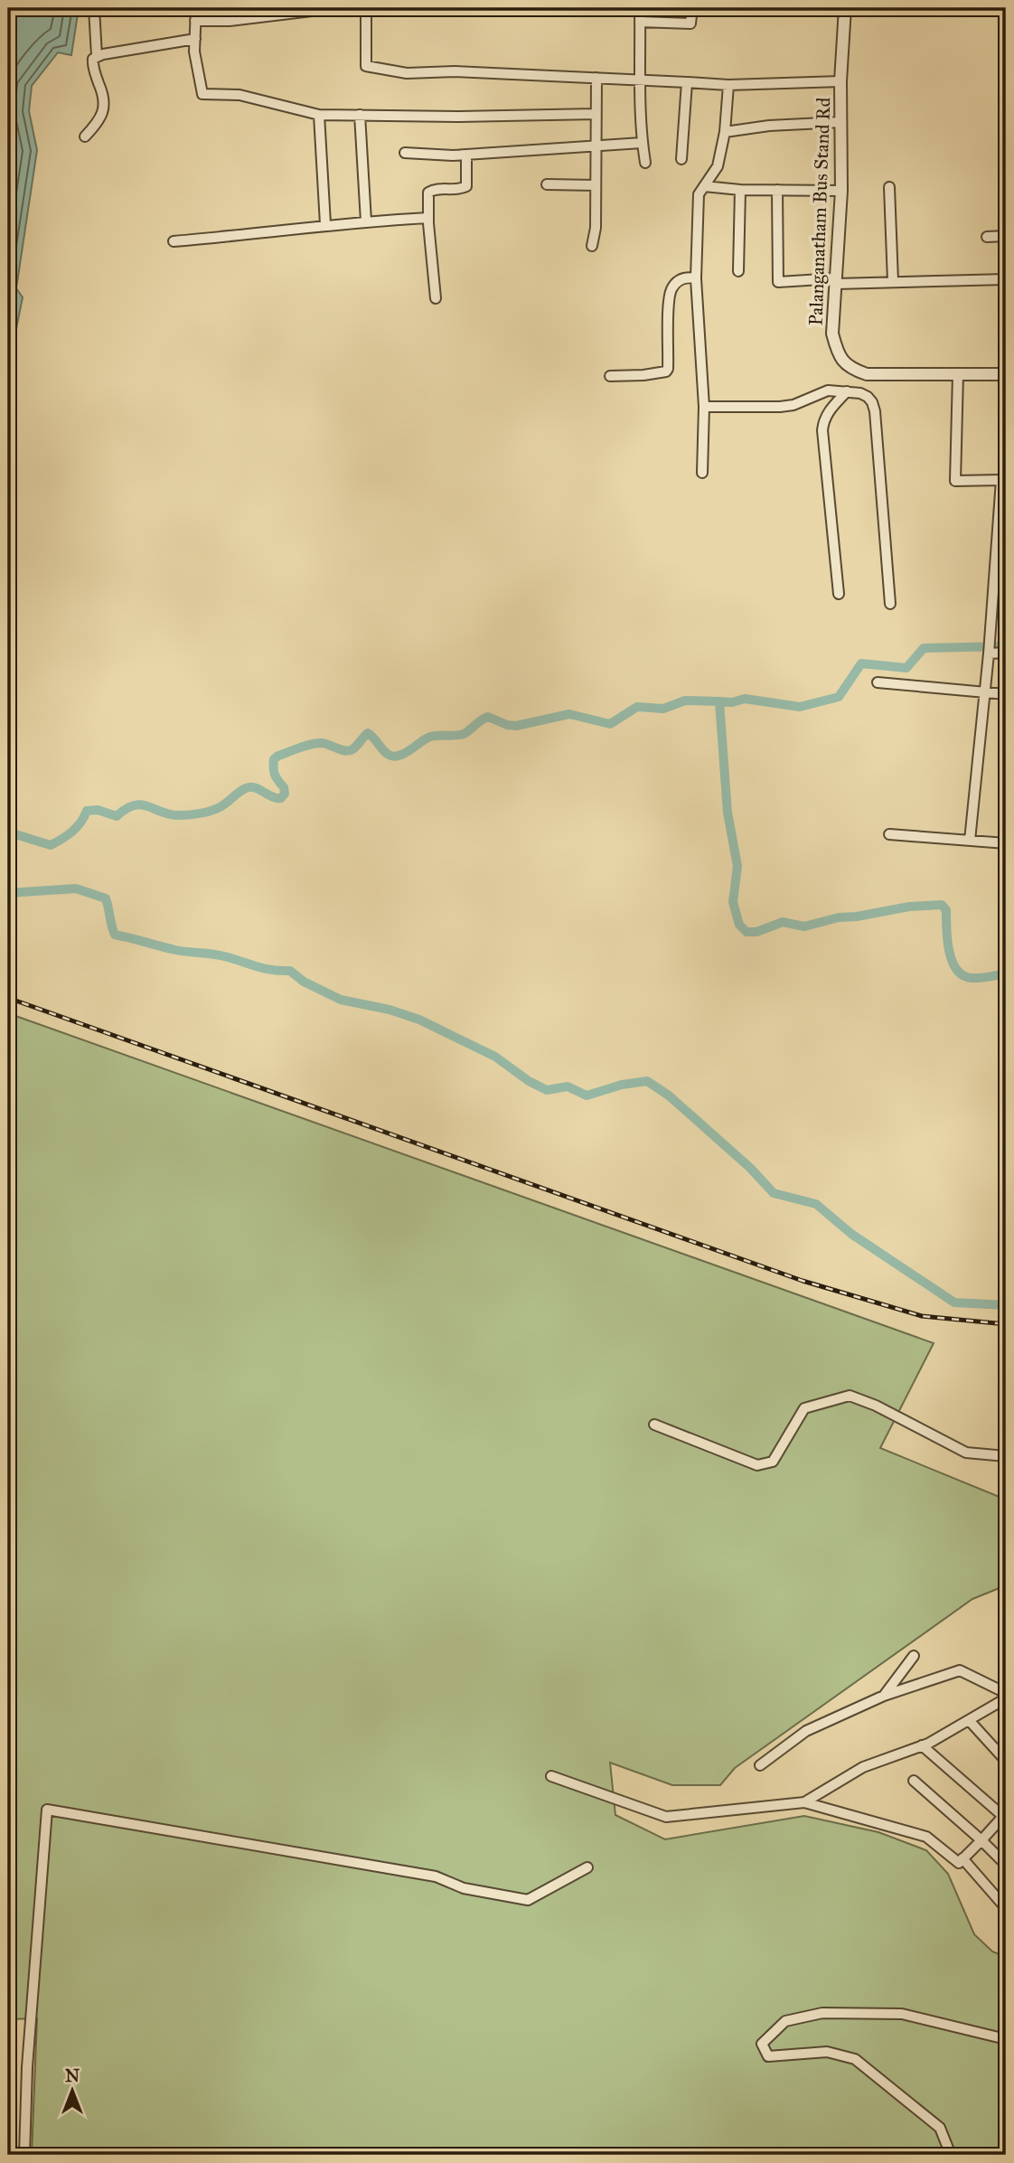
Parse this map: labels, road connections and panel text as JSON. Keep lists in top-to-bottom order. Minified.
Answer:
{"streets":{"street":["Palanganatham Bus Stand Rd"]},"north":"top"}
